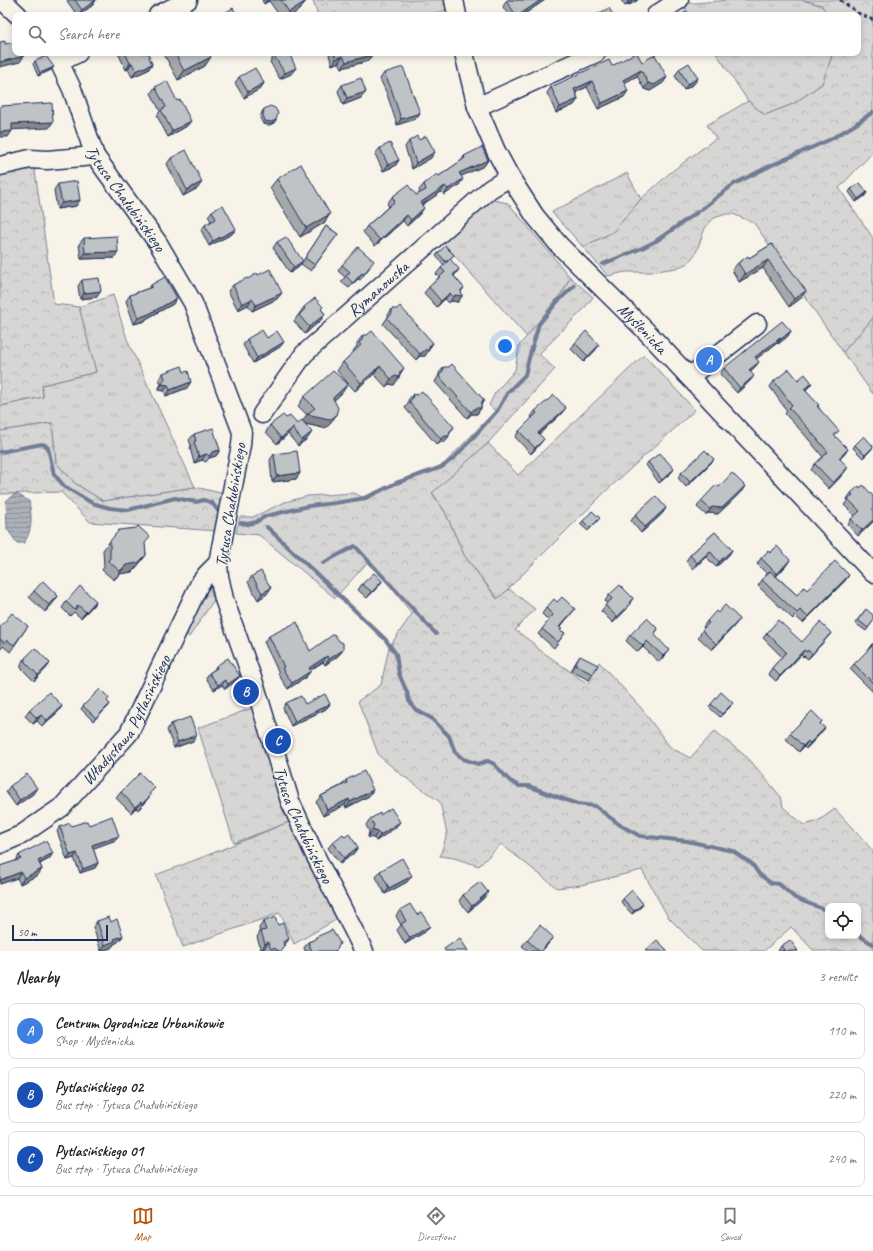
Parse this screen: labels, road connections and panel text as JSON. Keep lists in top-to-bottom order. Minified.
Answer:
{"streets":{"street":["Tytusa Chałubińskiego","Rymanowska","Myślenicka","Władysława Pytlasińskiego"]},"crossings":[["Tytusa Chałubińskiego","Władysława Pytlasińskiego"],["Rymanowska","Myślenicka"]],"scale_bar":"50 m","page":{"search":"Search here","pins":["A","B","C"],"scale":"50 m","heading":["Nearby","3 results"],"list":[{"mark":"A","name":"Centrum Ogrodnicze Urbanikowie","note":"Shop · Myślenicka","value":"110 m"},{"mark":"B","name":"Pytlasińskiego 02","note":"Bus stop · Tytusa Chałubińskiego","value":"220 m"},{"mark":"C","name":"Pytlasińskiego 01","note":"Bus stop · Tytusa Chałubińskiego","value":"240 m"}],"nav":["Map","Directions","Saved"]}}
